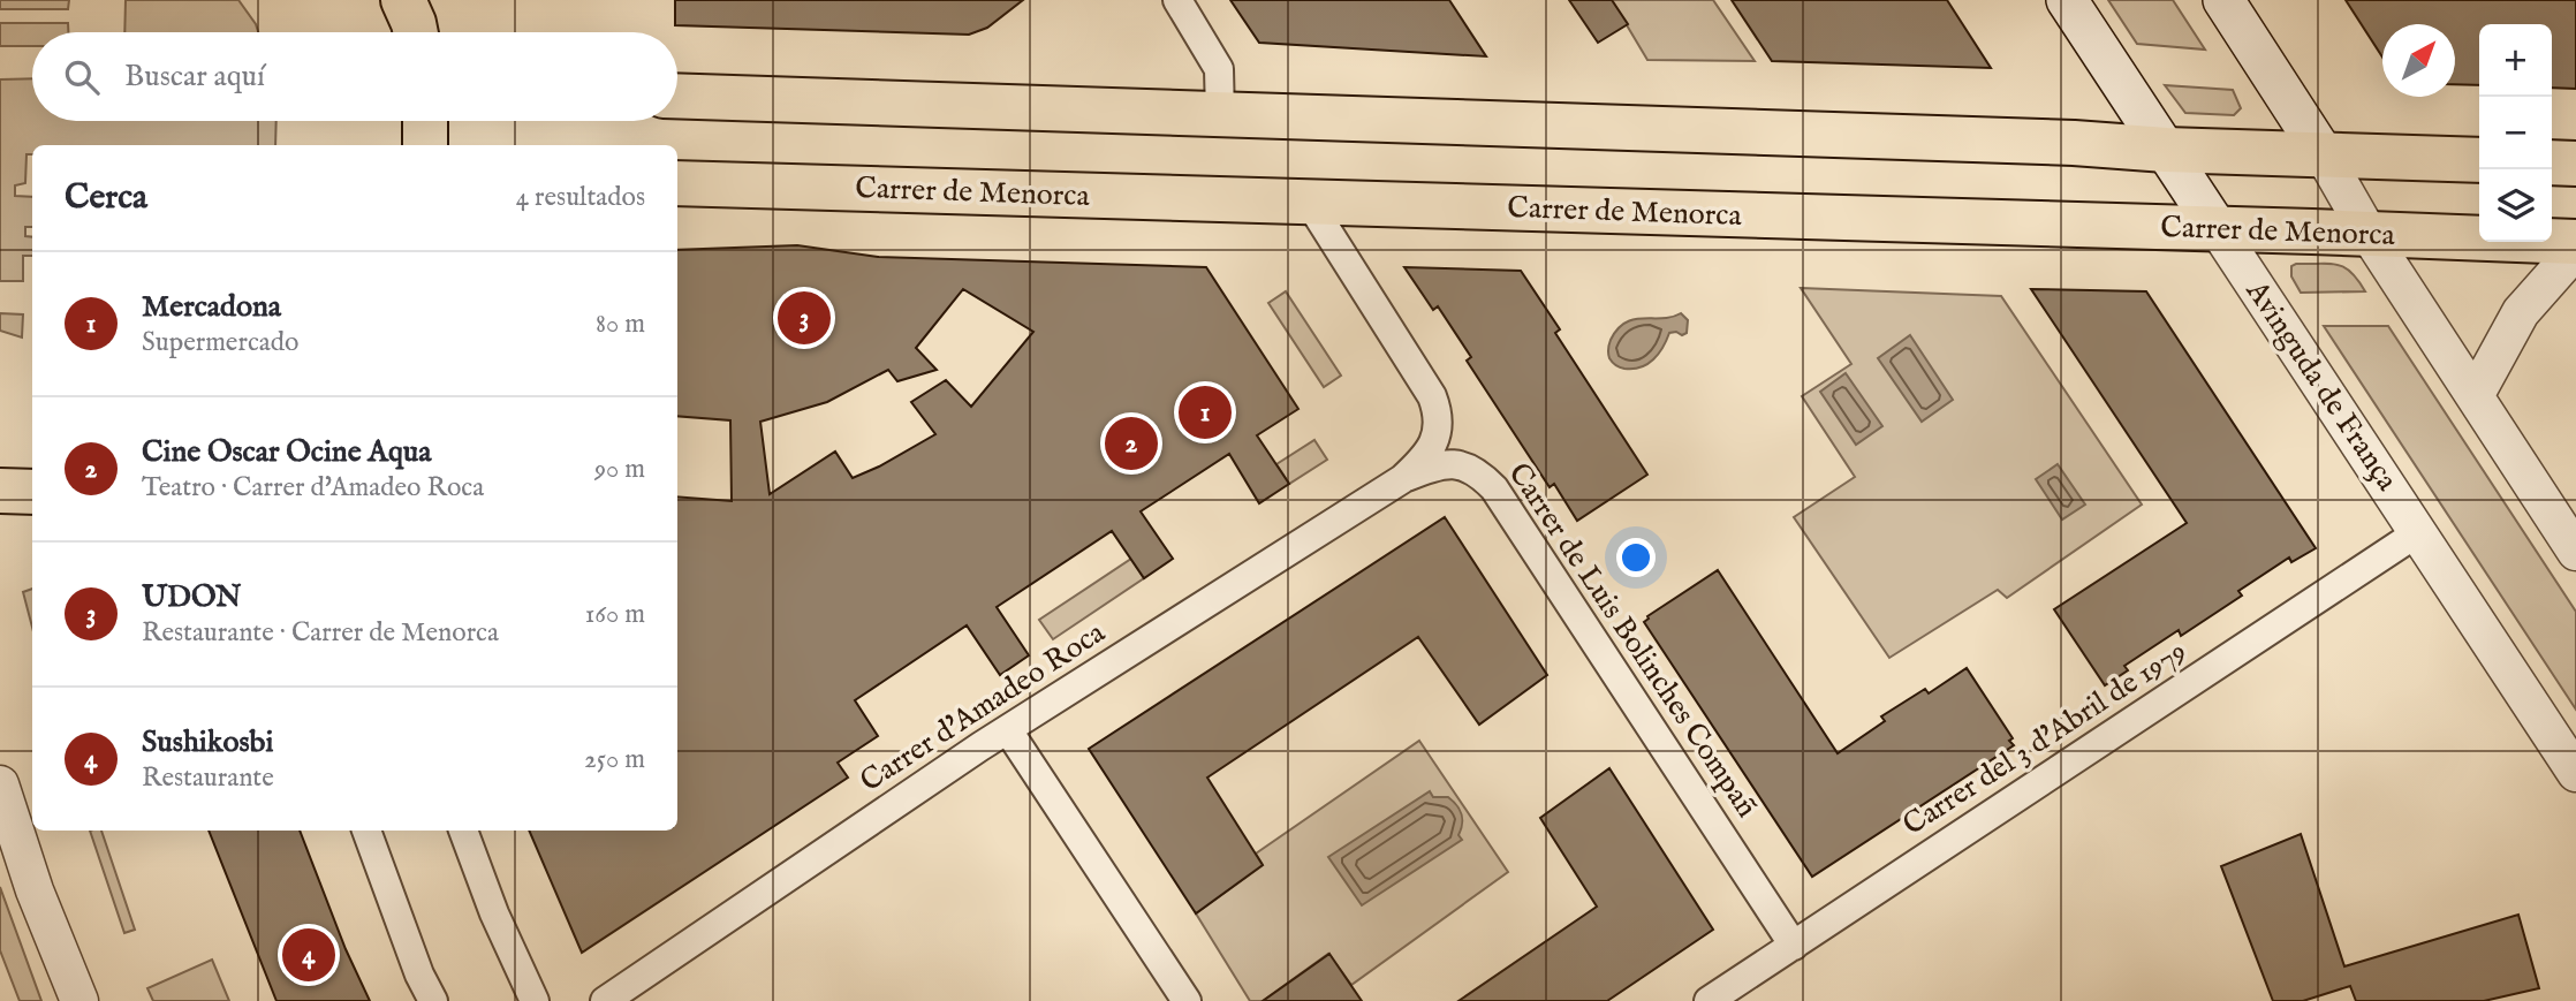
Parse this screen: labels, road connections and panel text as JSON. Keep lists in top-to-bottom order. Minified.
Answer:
{"streets":{"main road":["Carrer de Menorca","Avinguda de França"],"street":["Carrer de Luis Bolinches Compañ","Carrer d'Amadeo Roca","Carrer del 3 d'Abril de 1979"]},"crossings":[["Carrer de Menorca","Avinguda de França"],["Avinguda de França","Carrer del 3 d'Abril de 1979"],["Carrer de Luis Bolinches Compañ","Carrer d'Amadeo Roca"],["Carrer de Luis Bolinches Compañ","Carrer del 3 d'Abril de 1979"]],"north":"top right","page":{"map_buttons":["+","−"],"search":"Buscar aquí","heading":["Cerca","4 resultados"],"list":[{"mark":"1","name":"Mercadona","note":"Supermercado","value":"80 m"},{"mark":"2","name":"Cine Oscar Ocine Aqua","note":"Teatro · Carrer d'Amadeo Roca","value":"90 m"},{"mark":"3","name":"UDON","note":"Restaurante · Carrer de Menorca","value":"160 m"},{"mark":"4","name":"Sushikosbi","note":"Restaurante","value":"250 m"}],"pins":["3","1","2","4"]}}
